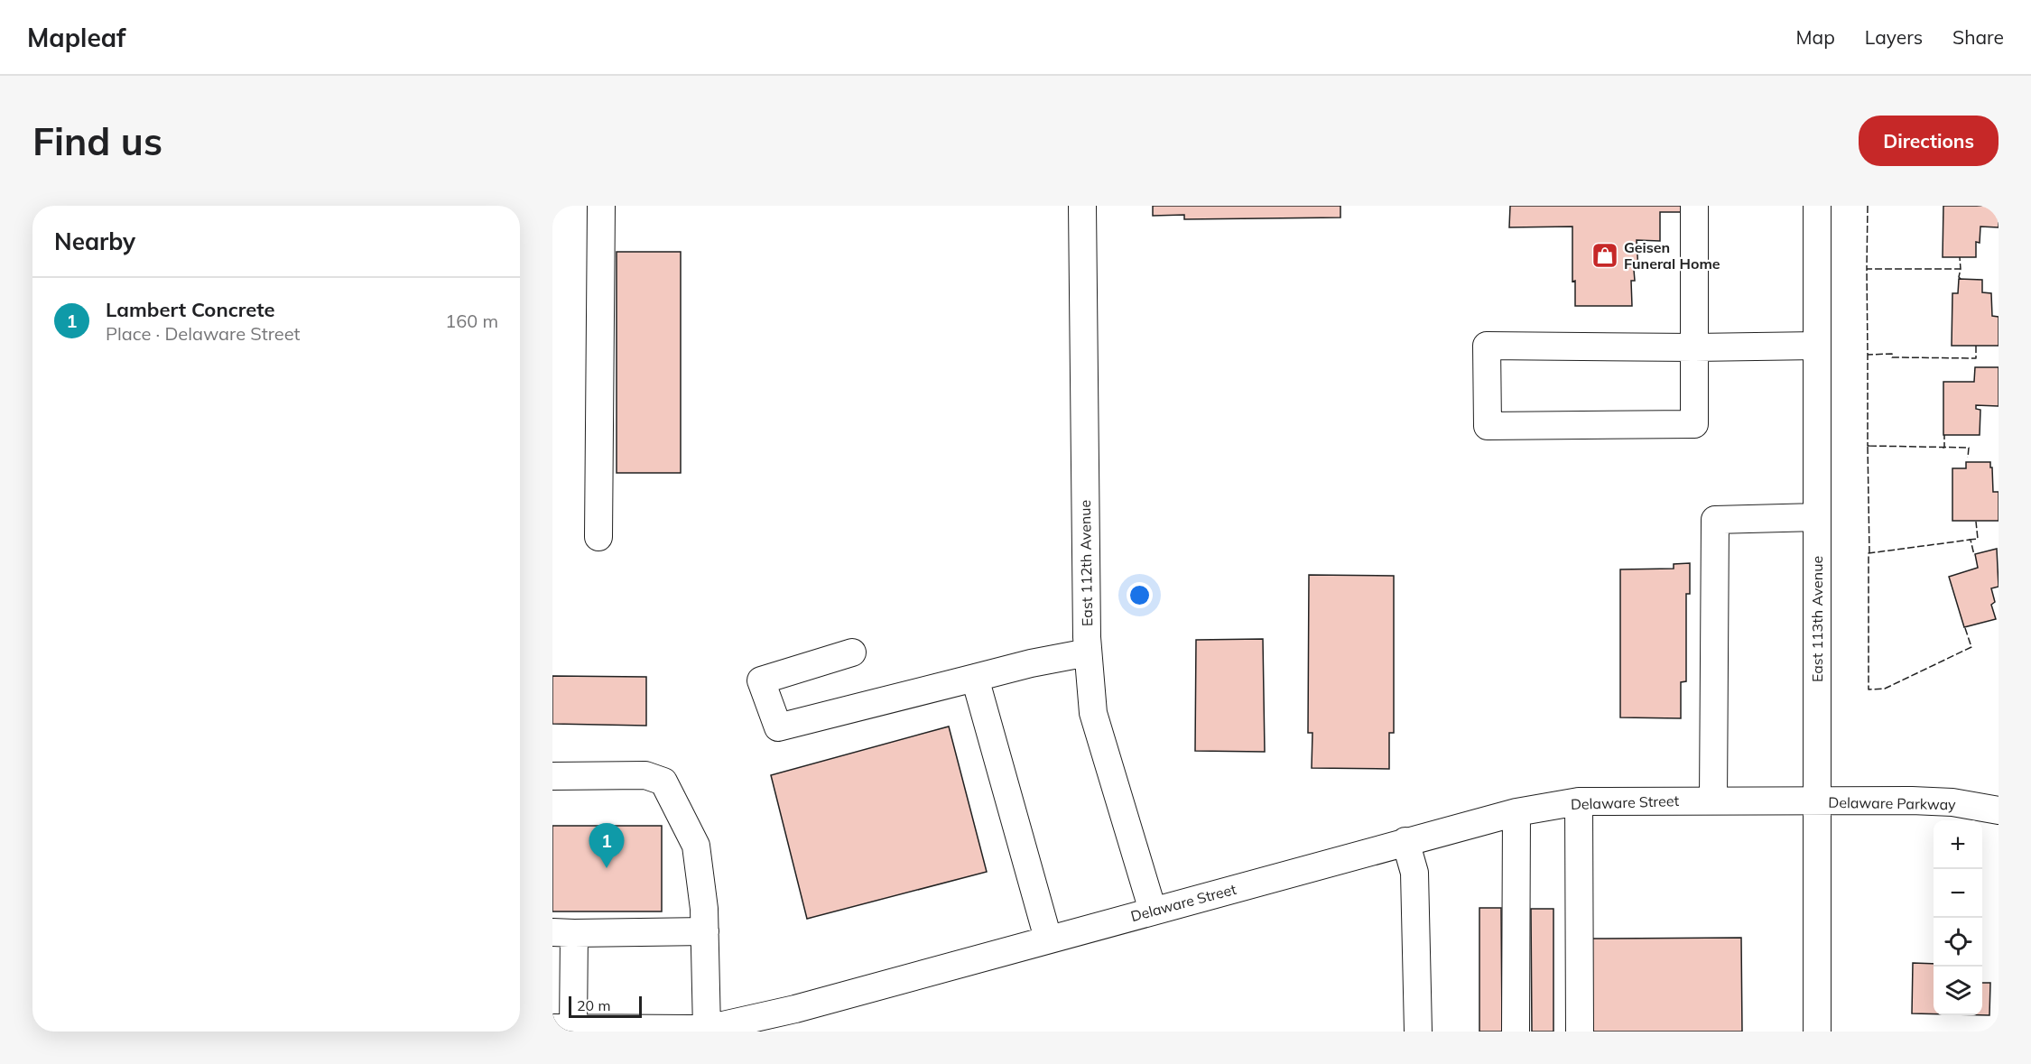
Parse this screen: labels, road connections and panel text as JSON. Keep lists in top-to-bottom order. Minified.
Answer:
{"streets":{"street":["East 112th Avenue","East 113th Avenue","Delaware Street","Delaware Parkway"]},"crossings":[["East 112th Avenue","Delaware Street"],["East 113th Avenue","Delaware Street"],["East 113th Avenue","Delaware Parkway"],["Delaware Street","Delaware Parkway"]],"places":{"shop":["Geisen Funeral Home"]},"scale_bar":"20 m","page":{"header":"Mapleaf","nav":["Map","Layers","Share"],"buttons":"Directions","title":"Find us","heading":"Nearby","list":[{"mark":"1","name":"Lambert Concrete","note":"Place · Delaware Street","value":"160 m"}],"map_buttons":["+","−"],"pins":"1","scale":"20 m"}}
